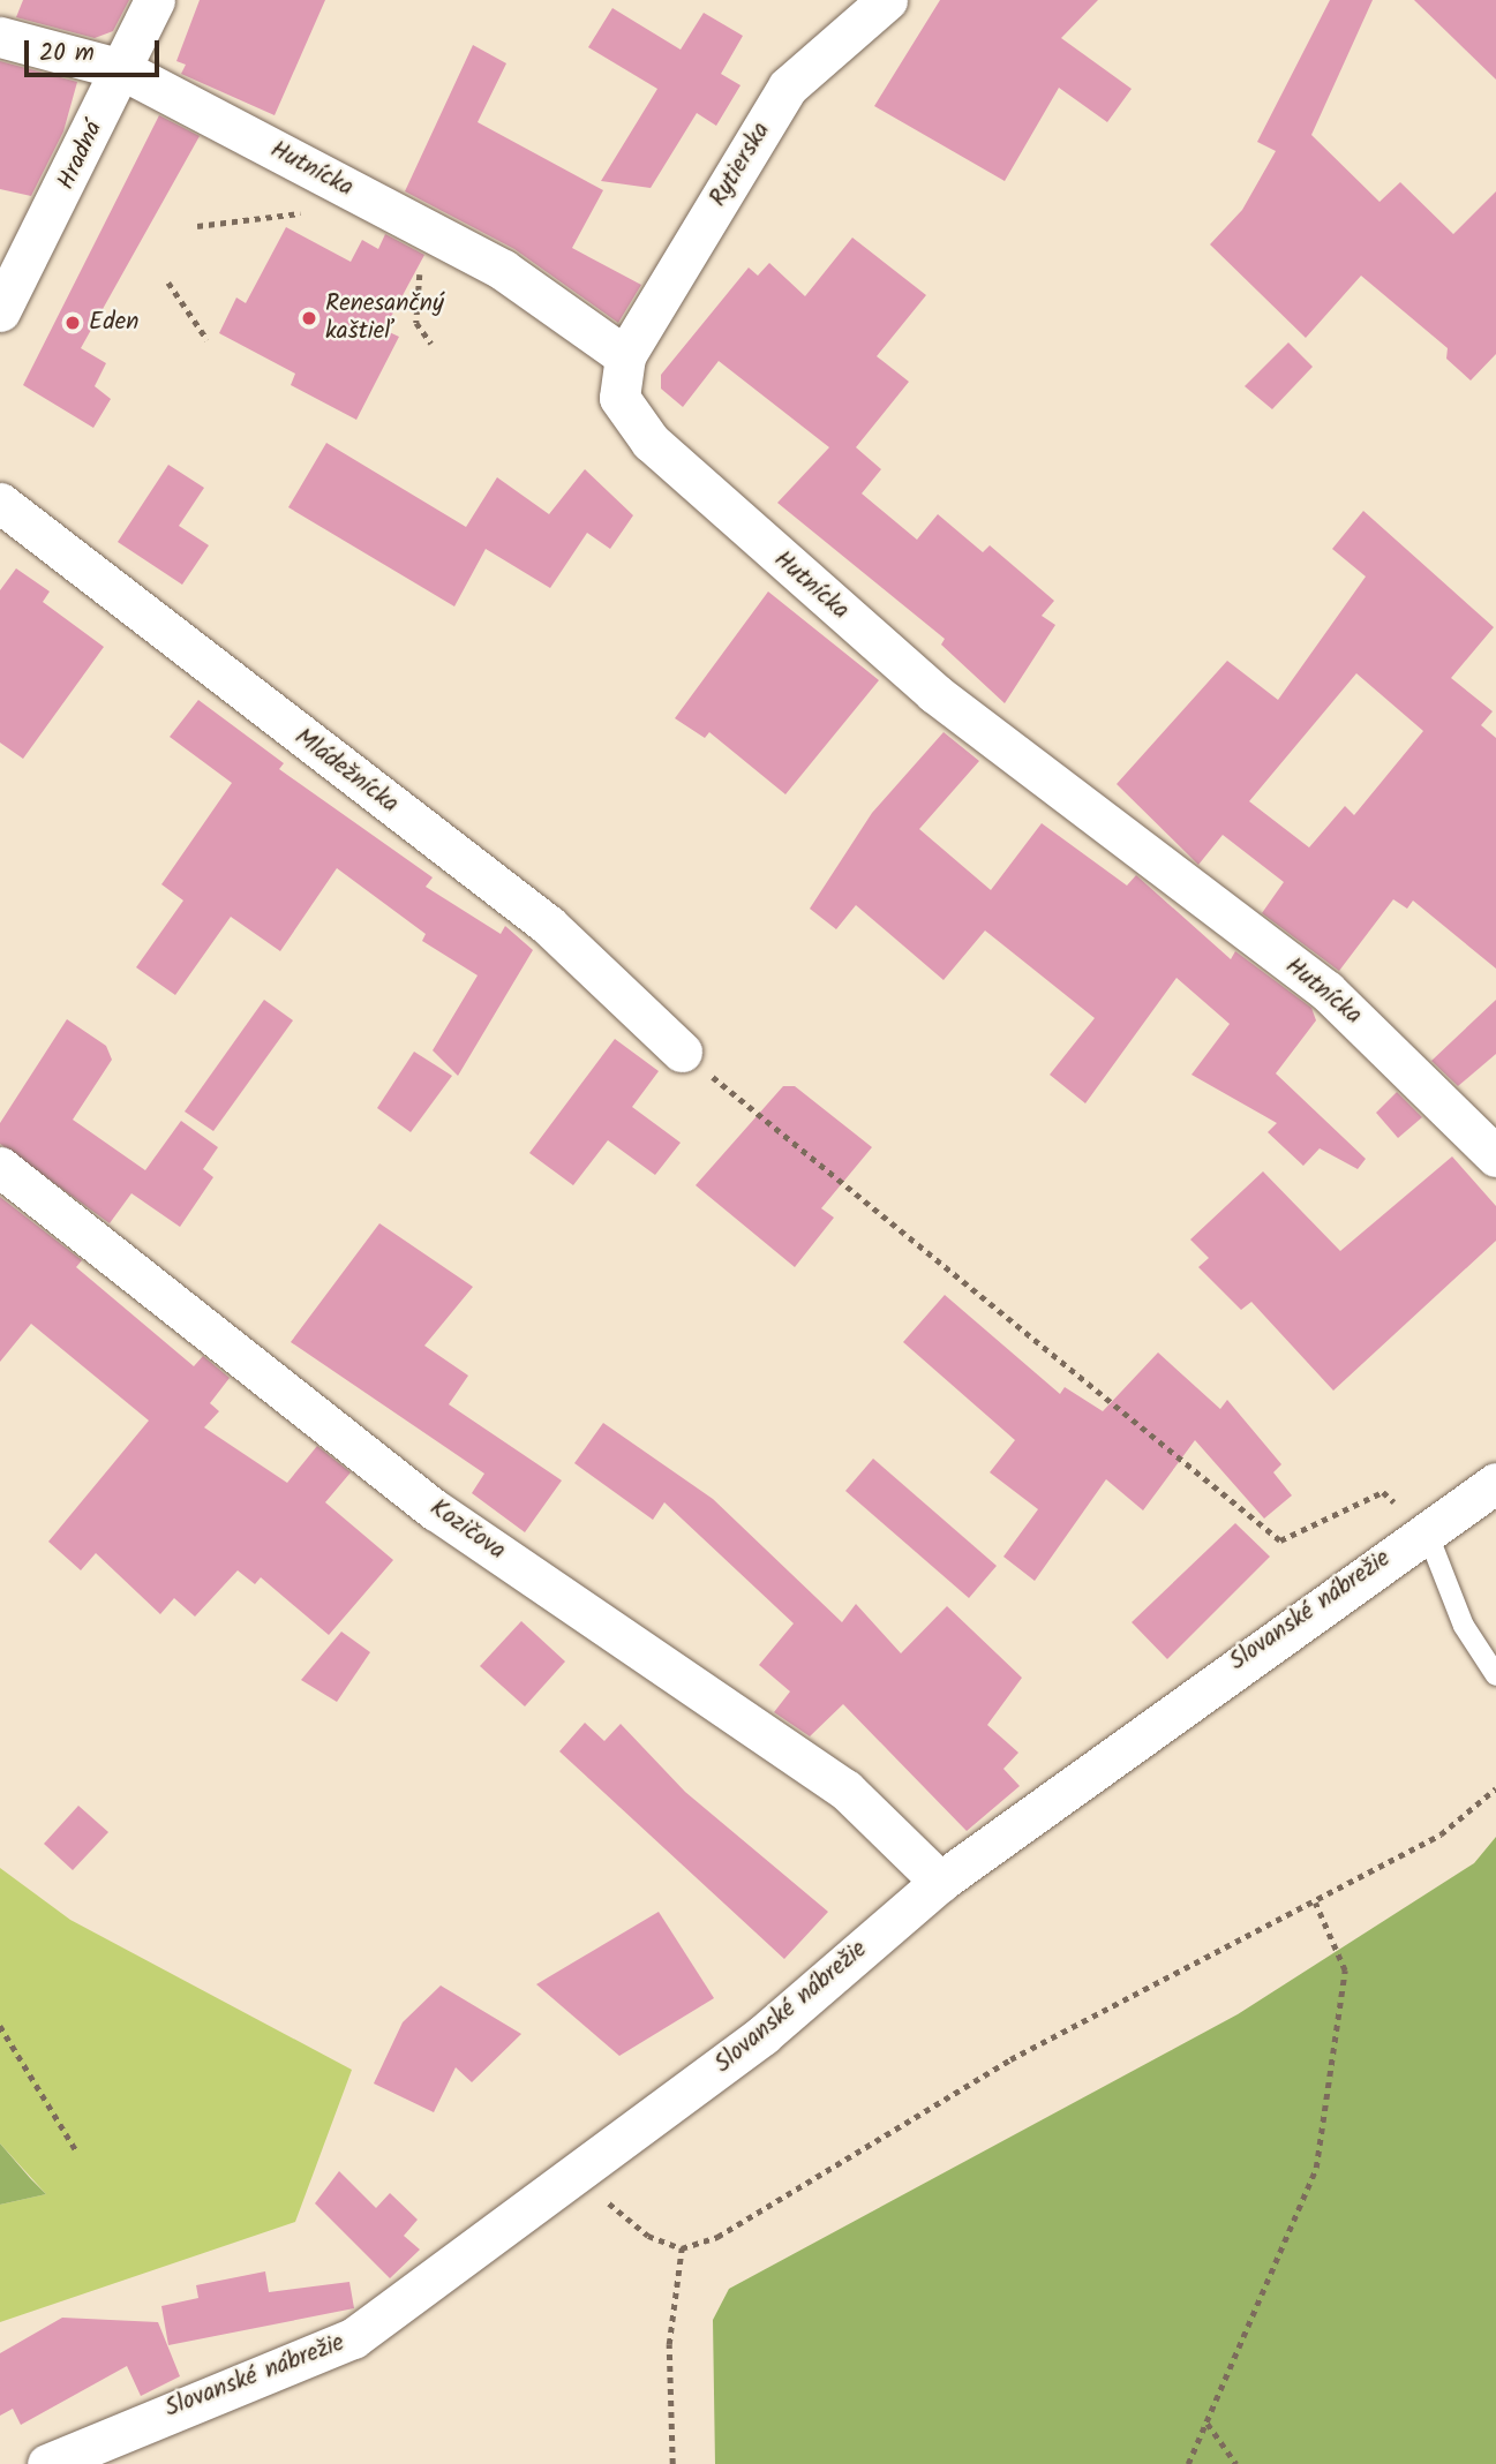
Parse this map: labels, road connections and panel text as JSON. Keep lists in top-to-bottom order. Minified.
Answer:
{"streets":{"street":["Hradná","Rytierska","Hutnícka","Mládežnícka","Kozičova","Slovanské nábrežie"]},"crossings":[["Hradná","Hutnícka"],["Rytierska","Hutnícka"],["Kozičova","Slovanské nábrežie"]],"places":["Renesančný kaštieľ","Eden"],"scale_bar":"20 m"}
